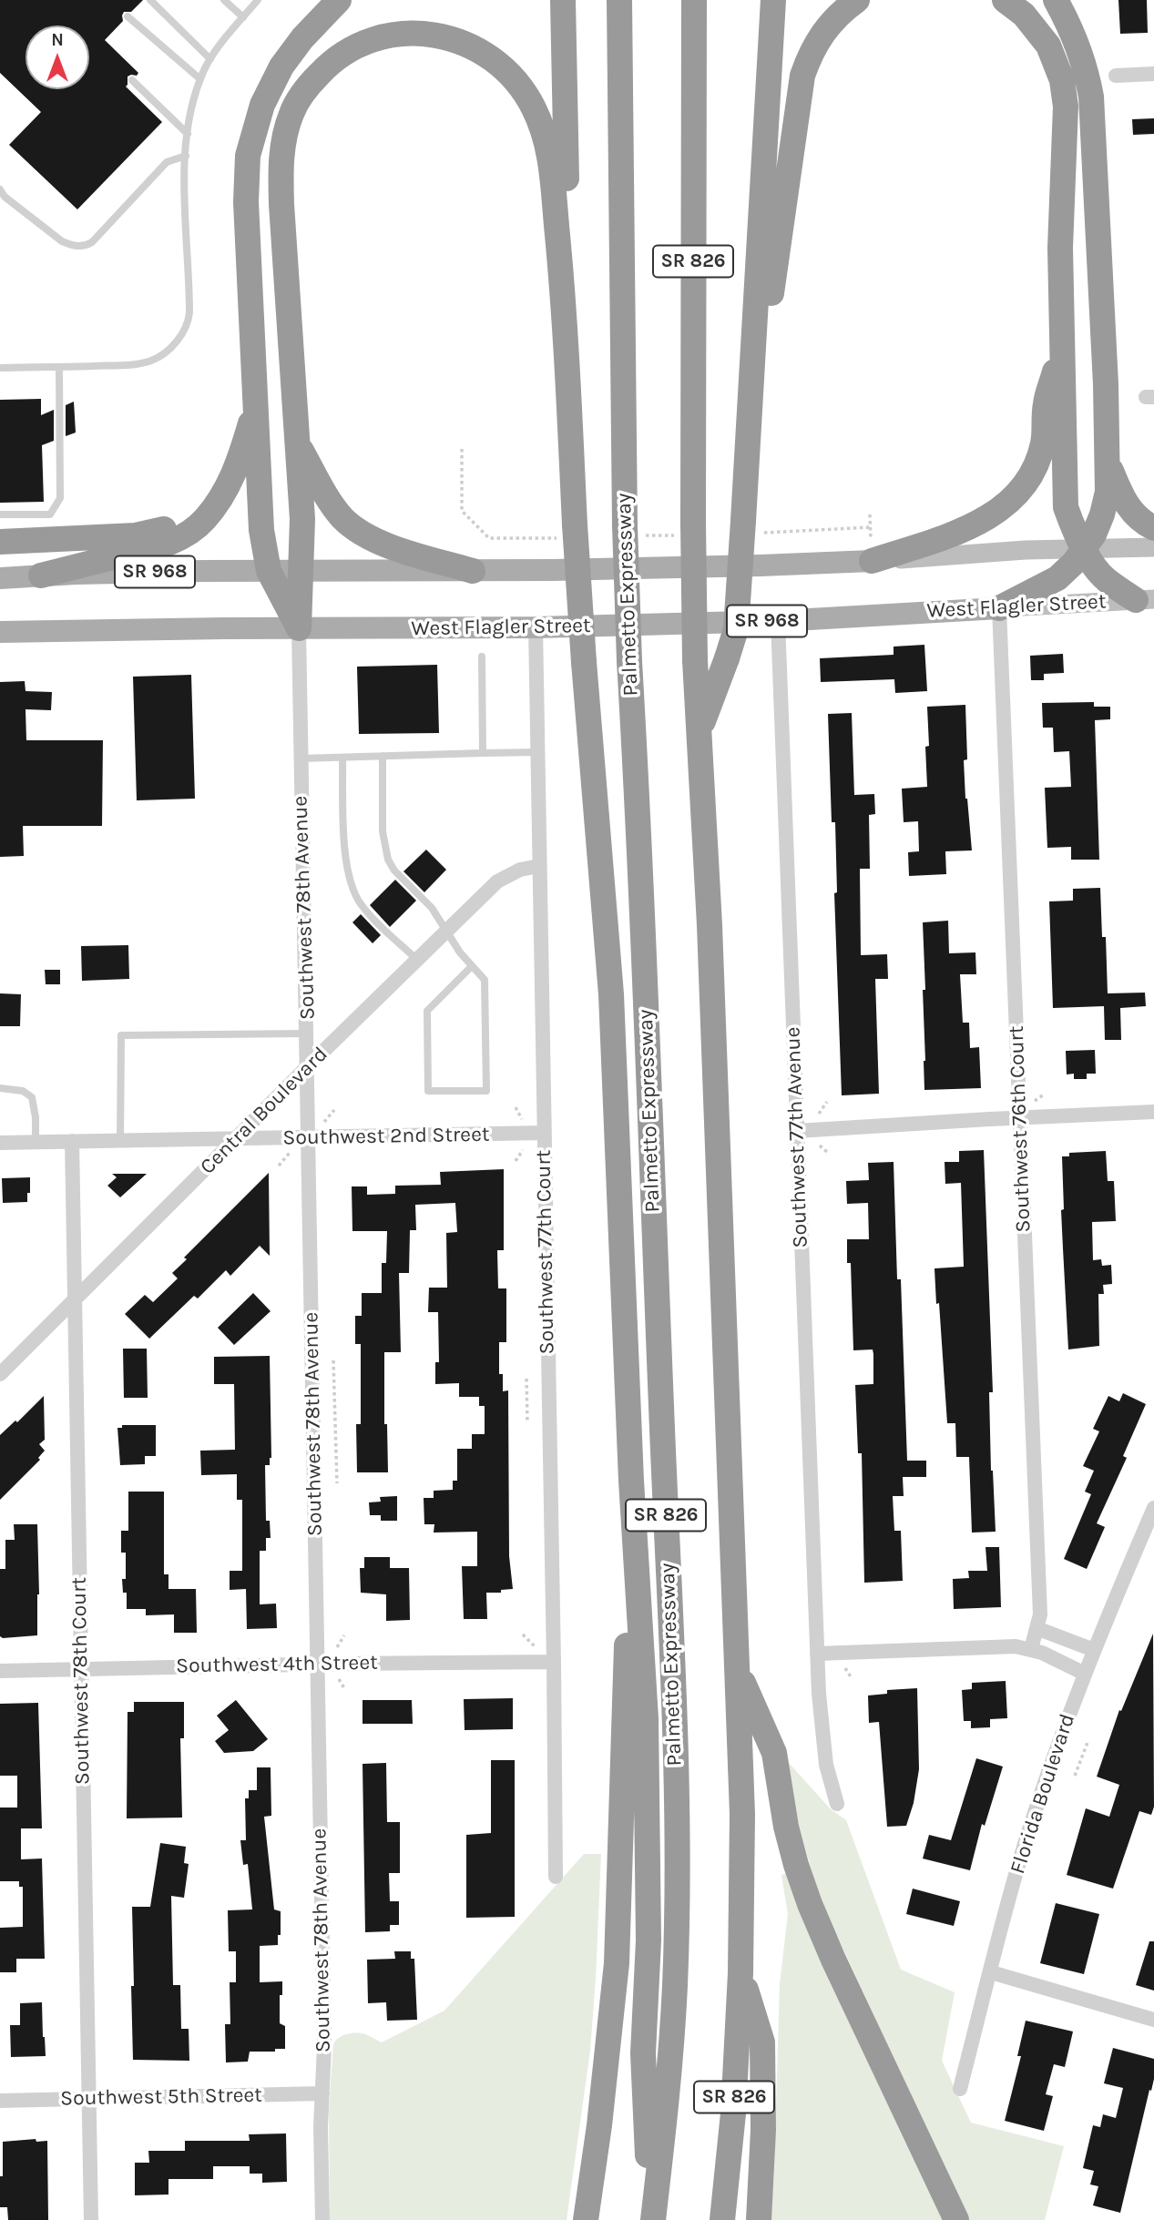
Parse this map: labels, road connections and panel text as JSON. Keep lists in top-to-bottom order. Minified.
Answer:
{"streets":{"highway":["SR 826","Palmetto Expressway"],"main road":["SR 968","West Flagler Street"],"street":["Southwest 78th Avenue","Central Boulevard","Southwest 76th Court","Southwest 2nd Street","Southwest 77th Avenue","Southwest 77th Court","Southwest 4th Street","Southwest 78th Court","Florida Boulevard","Southwest 5th Street"]},"crossings":[["West Flagler Street","Southwest 78th Avenue"],["West Flagler Street","Southwest 76th Court"],["West Flagler Street","Southwest 77th Avenue"],["West Flagler Street","Southwest 77th Court"],["Southwest 78th Avenue","Central Boulevard"],["Southwest 78th Avenue","Southwest 2nd Street"],["Southwest 78th Avenue","Southwest 4th Street"],["Southwest 78th Avenue","Southwest 5th Street"],["Central Boulevard","Southwest 2nd Street"],["Central Boulevard","Southwest 77th Court"],["Central Boulevard","Southwest 78th Court"],["Southwest 2nd Street","Southwest 77th Court"],["Southwest 2nd Street","Southwest 78th Court"],["Southwest 77th Court","Southwest 4th Street"],["Southwest 4th Street","Southwest 78th Court"],["Southwest 78th Court","Southwest 5th Street"]],"north":"top"}
